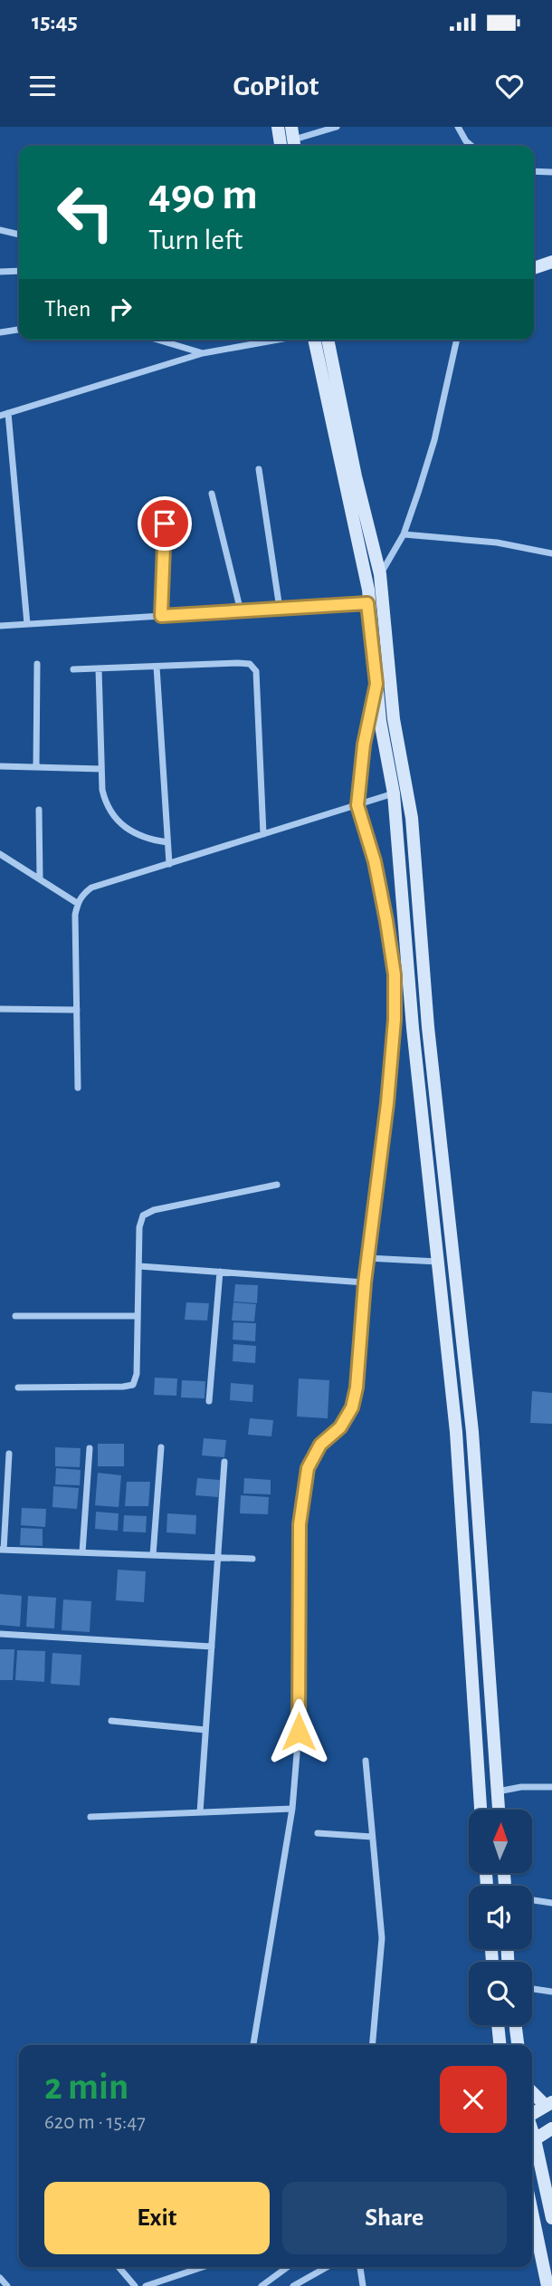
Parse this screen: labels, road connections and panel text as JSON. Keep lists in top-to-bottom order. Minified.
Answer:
{"north":"top","page":{"status":"15:45","header":"GoPilot","turn":["490 m","Turn left"],"then":"Then","heading":["2 min","620 m · 15:47"],"buttons":["Exit","Share"]}}
